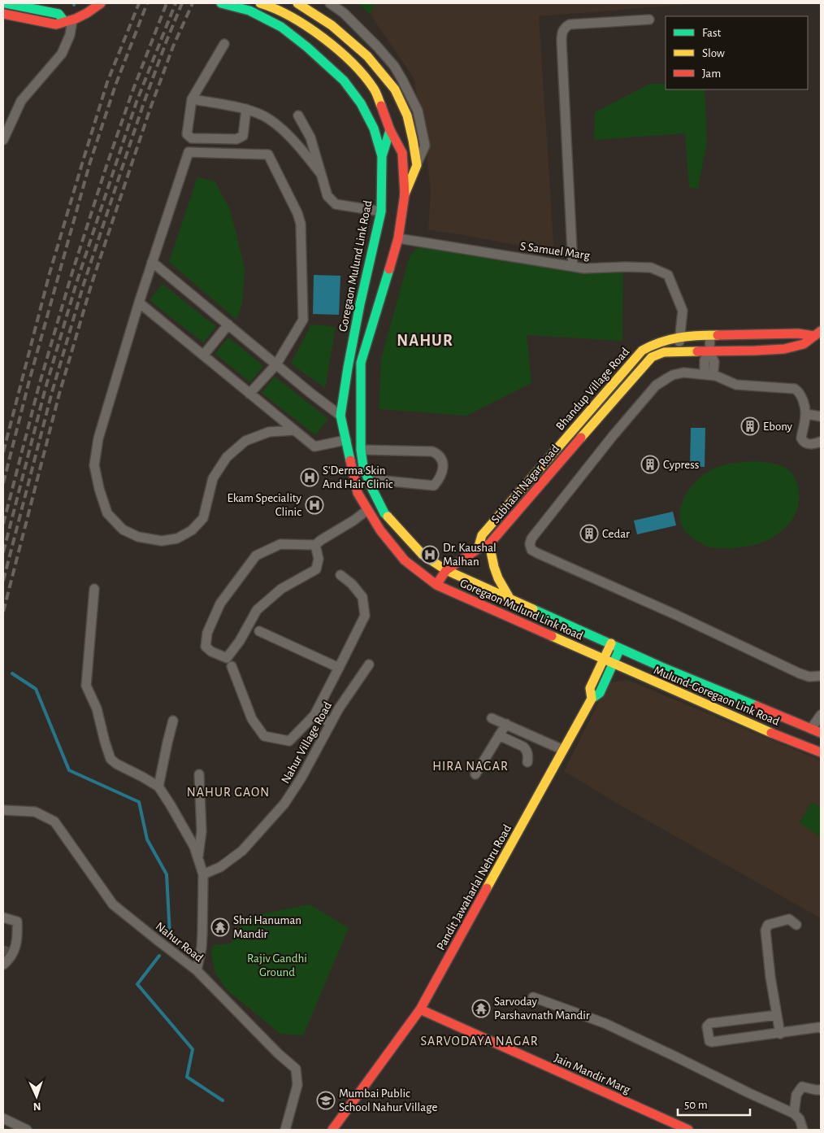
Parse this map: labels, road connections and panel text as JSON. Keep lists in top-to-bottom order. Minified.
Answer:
{"streets":{"street":["S Samuel Marg","Goregaon Mulund Link Road","Bhandup Village Road","Subhash Nagar Road","Mulund-Goregaon Link Road","Nahur Village Road","Pandit Jawaharlal Nehru Road","Nahur Road","Jain Mandir Marg"]},"crossings":[["S Samuel Marg","Goregaon Mulund Link Road"],["S Samuel Marg","Bhandup Village Road"],["Goregaon Mulund Link Road","Mulund-Goregaon Link Road"],["Goregaon Mulund Link Road","Pandit Jawaharlal Nehru Road"],["Bhandup Village Road","Subhash Nagar Road"],["Mulund-Goregaon Link Road","Pandit Jawaharlal Nehru Road"],["Pandit Jawaharlal Nehru Road","Jain Mandir Marg"]],"districts":["NAHUR","HIRA NAGAR","NAHUR GAON","SARVODAYA NAGAR"],"parks":["Rajiv Gandhi Ground"],"places":{"building":["Ebony","Cypress","Cedar"],"hospital":["S'Derma Skin And Hair Clinic","Ekam Speciality Clinic","Dr. Kaushal Malhan"],"temple":["Shri Hanuman Mandir","Sarvoday Parshavnath Mandir"],"school or university":["Mumbai Public School Nahur Village"]},"legend":["Fast","Slow","Jam"],"scale_bar":"50 m","north":"bottom"}
